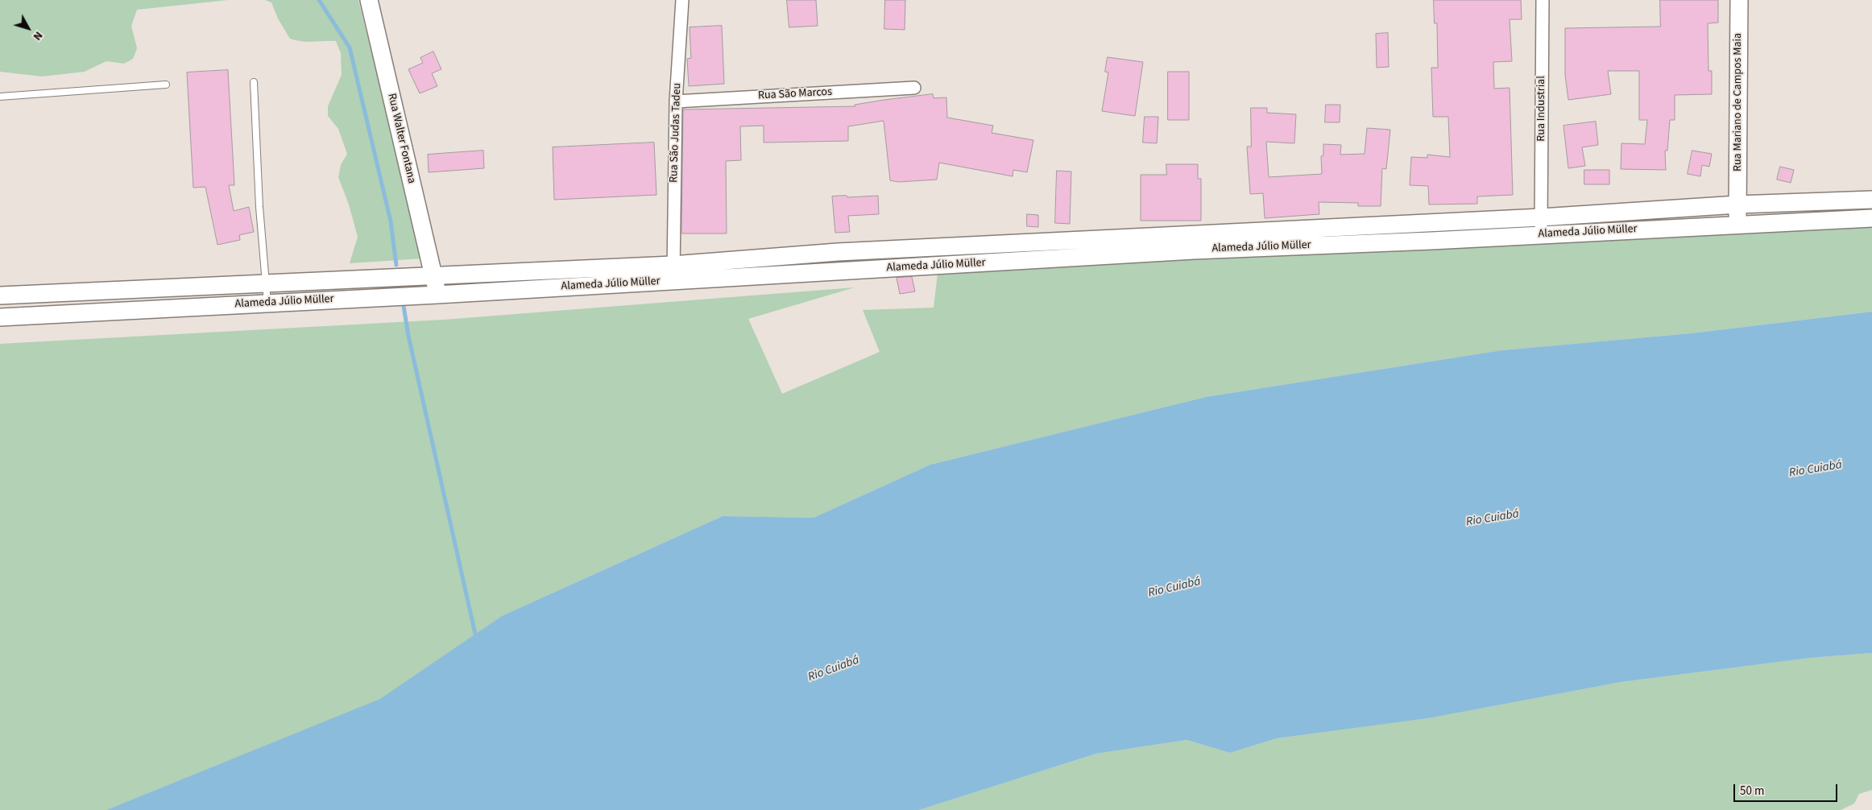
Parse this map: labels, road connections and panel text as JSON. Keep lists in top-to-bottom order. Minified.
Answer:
{"streets":{"main road":["Rua Mariano de Campos Maia","Rua Walter Fontana","Alameda Júlio Müller"],"street":["Rua São Marcos","Rua Industrial","Rua São Judas Tadeu"]},"crossings":[["Rua São Marcos","Rua São Judas Tadeu"],["Rua Mariano de Campos Maia","Alameda Júlio Müller"],["Rua Industrial","Alameda Júlio Müller"],["Rua São Judas Tadeu","Alameda Júlio Müller"],["Rua Walter Fontana","Alameda Júlio Müller"]],"water":["Rio Cuiabá"],"scale_bar":"50 m","north":"bottom right"}
